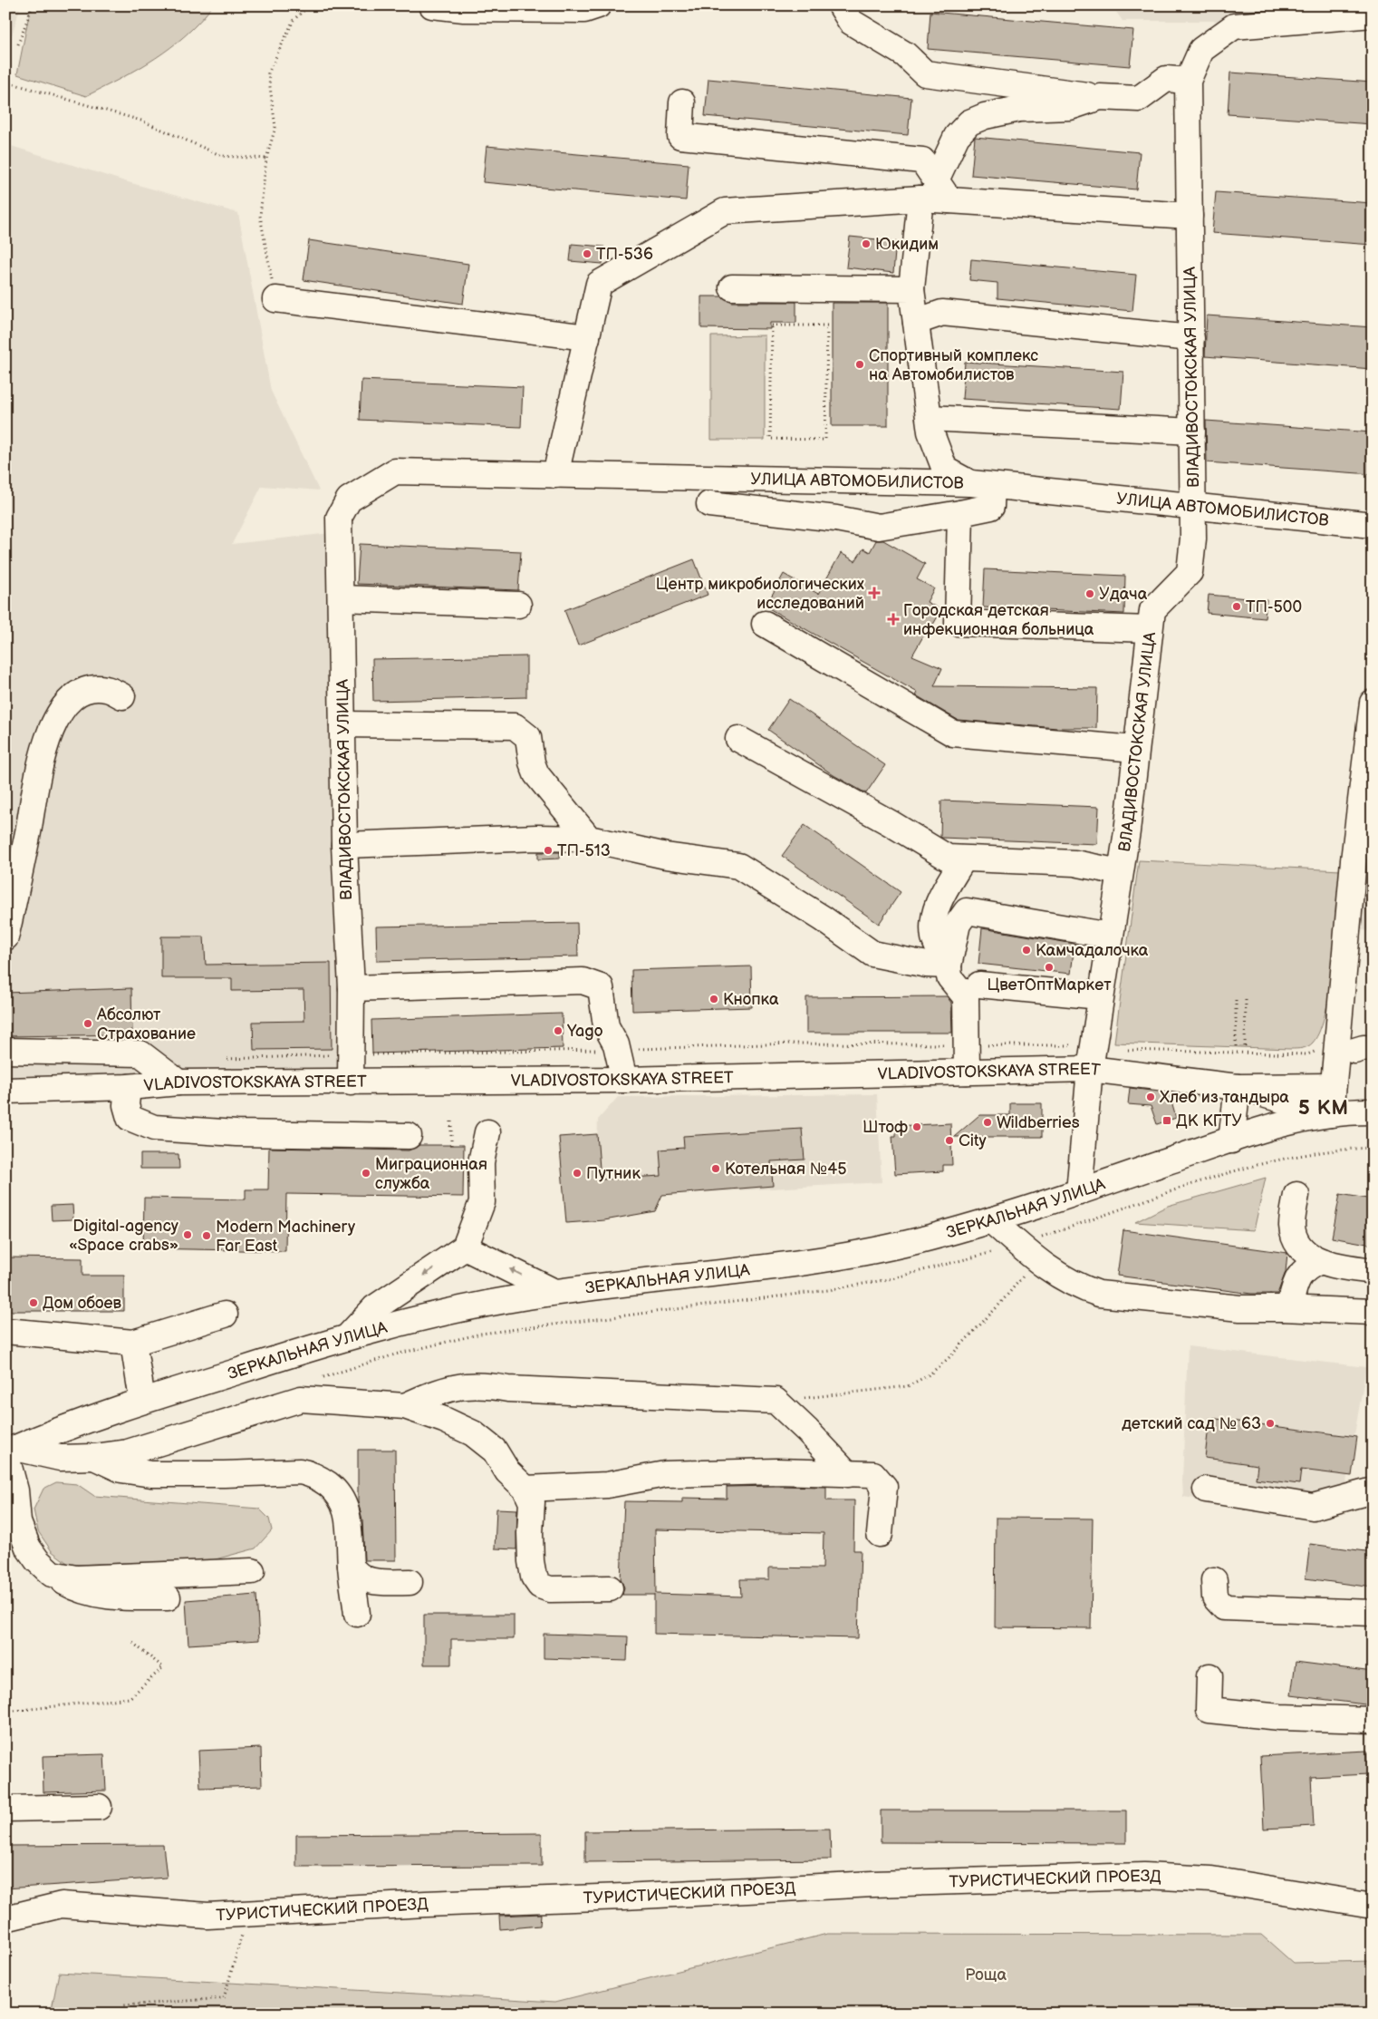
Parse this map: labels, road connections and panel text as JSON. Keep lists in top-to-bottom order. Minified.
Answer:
{"streets":{"street":["ВЛАДИВОСТОКСКАЯ УЛИЦА","УЛИЦА АВТОМОБИЛИСТОВ","VLADIVOSTOKSKAYA STREET","ЗЕРКАЛЬНАЯ УЛИЦА","ТУРИСТИЧЕСКИЙ ПРОЕЗД"]},"crossings":[["ВЛАДИВОСТОКСКАЯ УЛИЦА","УЛИЦА АВТОМОБИЛИСТОВ"],["ВЛАДИВОСТОКСКАЯ УЛИЦА","VLADIVOSTOKSKAYA STREET"],["ВЛАДИВОСТОКСКАЯ УЛИЦА","ЗЕРКАЛЬНАЯ УЛИЦА"],["VLADIVOSTOKSKAYA STREET","ЗЕРКАЛЬНАЯ УЛИЦА"]],"districts":["5 КМ"],"parks":["Роща"],"places":{"other":["Юкидим","ТП-536","Спортивный комплекс на Автомобилистов","Удача","ТП-500","ТП-513","Камчадалочка","ЦветОптМаркет","Кнопка","Абсолют Страхование","Yago","Хлеб из тандыра","Wildberries","Штоф","City","Котельная №45","Миграционная служба","Путник","Digital-agency «Space crabs»","Modern Machinery Far East","Дом обоев","детский сад № 63"],"health":["Центр микробиологических исследований","Городская детская инфекционная больница"],"transit":["ДК КГТУ"]}}
